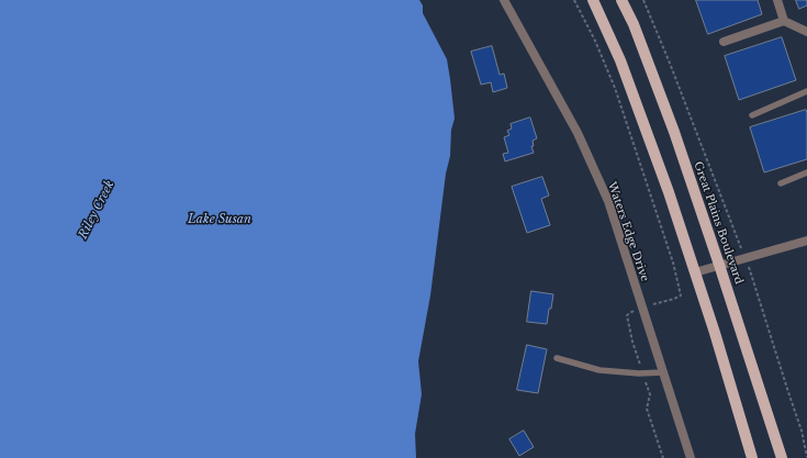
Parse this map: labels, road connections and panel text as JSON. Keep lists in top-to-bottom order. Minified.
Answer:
{"streets":{"main road":["Great Plains Boulevard"],"street":["Waters Edge Drive"]},"water":["Riley Creek","Lake Susan"]}
